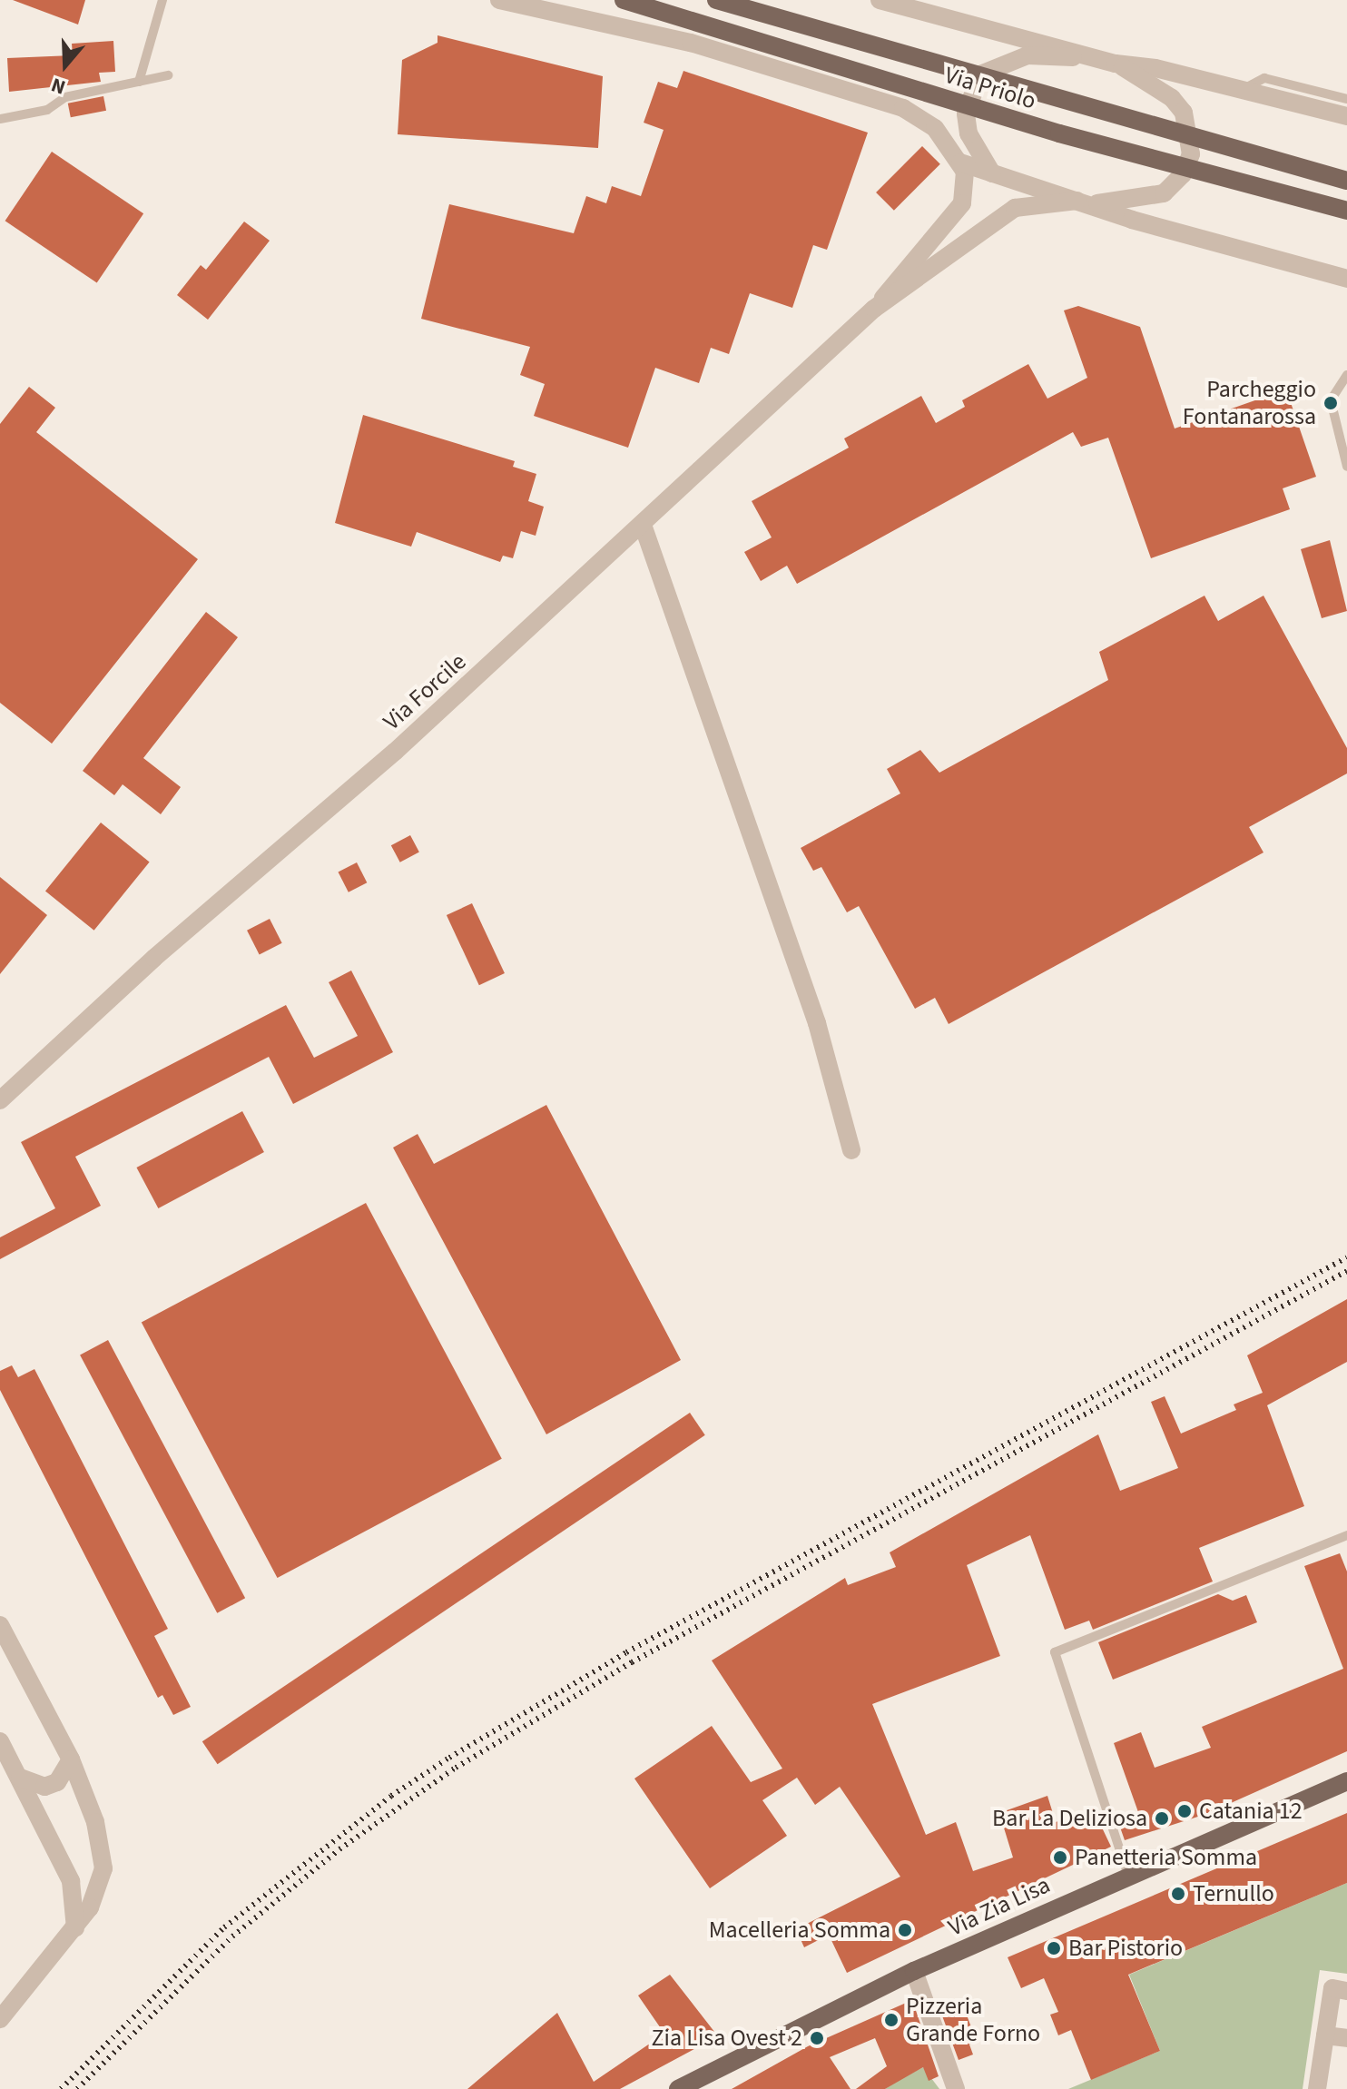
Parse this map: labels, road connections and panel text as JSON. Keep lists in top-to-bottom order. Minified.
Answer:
{"streets":{"main road":["Via Priolo","Via Zia Lisa"],"street":["Via Forcile"]},"places":["Parcheggio Fontanarossa","Catania 12","Bar La Deliziosa","Panetteria Somma","Ternullo","Macelleria Somma","Bar Pistorio","Pizzeria Grande Forno","Zia Lisa Ovest 2"],"north":"bottom"}
